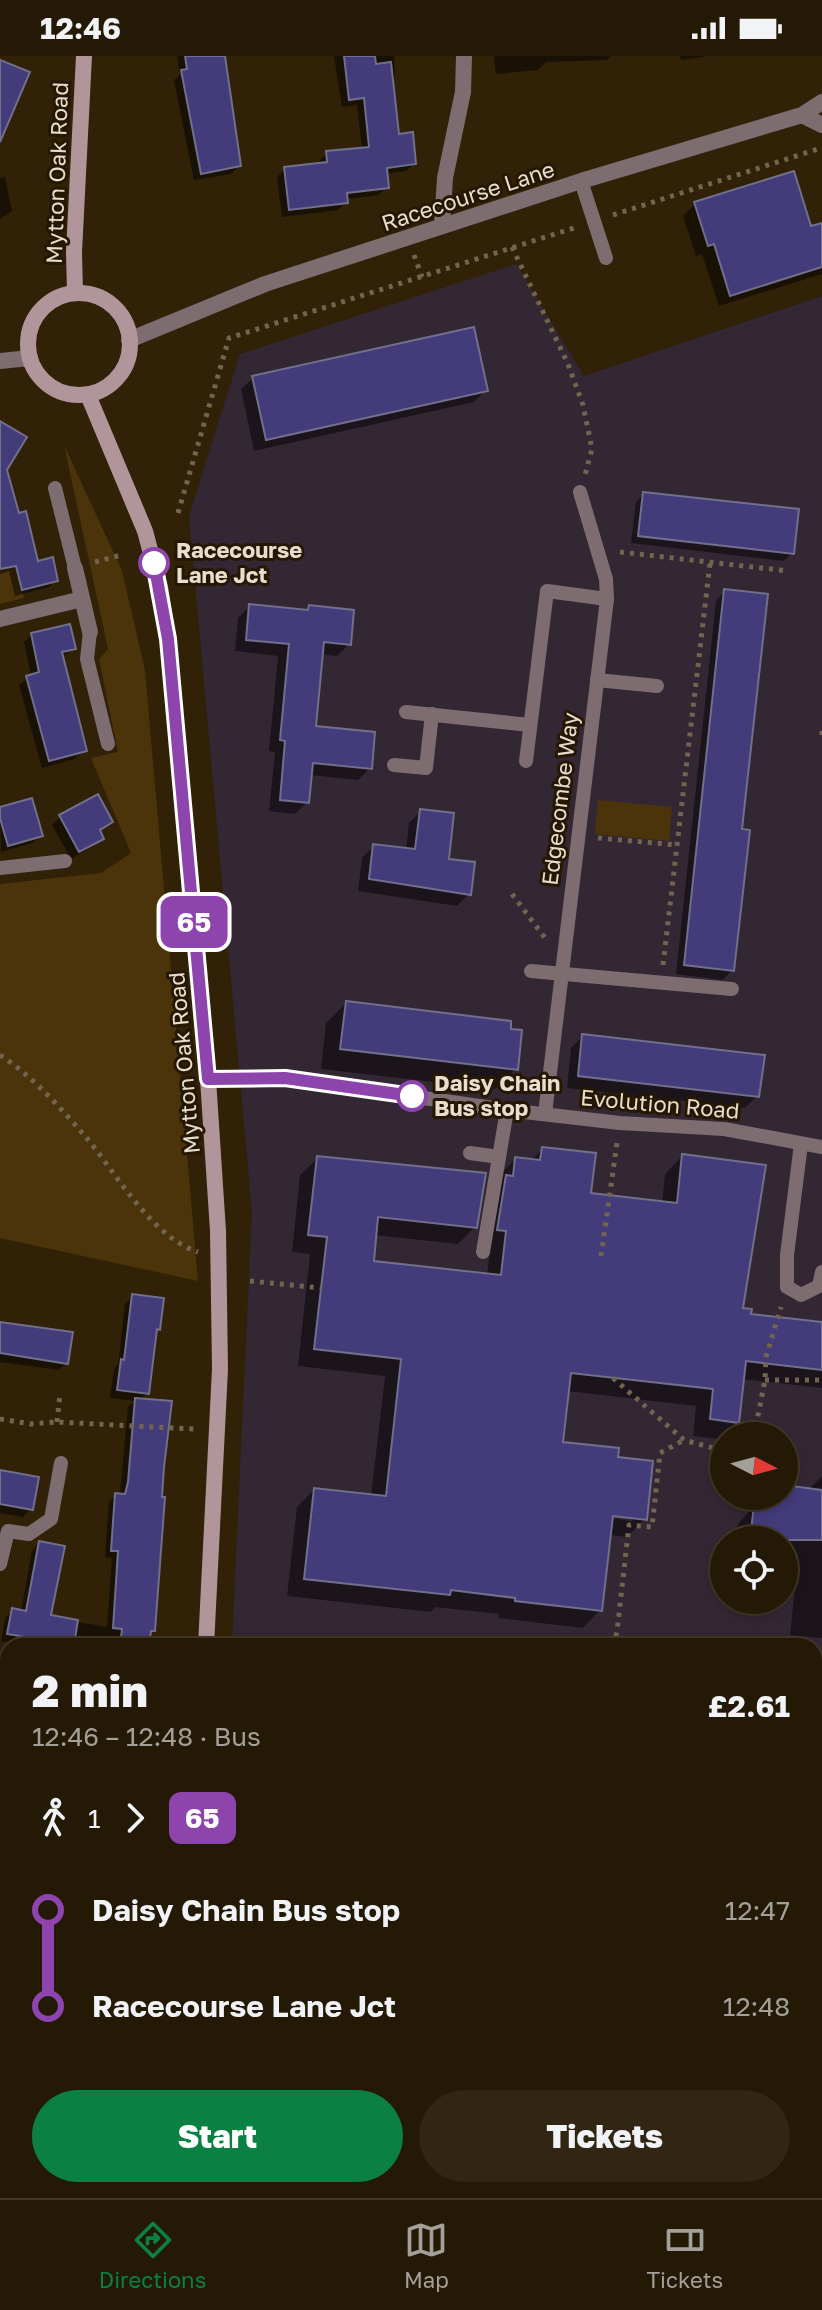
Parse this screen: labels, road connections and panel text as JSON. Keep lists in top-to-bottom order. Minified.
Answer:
{"streets":{"main road":["Mytton Oak Road"],"street":["Racecourse Lane"],"lane":["Edgecombe Way","Evolution Road"]},"crossings":[["Mytton Oak Road","Racecourse Lane"],["Mytton Oak Road","Evolution Road"],["Edgecombe Way","Evolution Road"]],"places":["Racecourse Lane Jct","Daisy Chain Bus stop"],"lines":["bus line 65"],"north":"right","page":{"status":"12:46","on_map":"65","heading":["2 min","12:46 – 12:48 · Bus","£2.61"],"legs":["1","65"],"list":[{"name":"Daisy Chain Bus stop","value":"12:47"},{"name":"Racecourse Lane Jct","value":"12:48"}],"buttons":["Start","Tickets"],"tabs":["Directions","Map","Tickets"]}}
